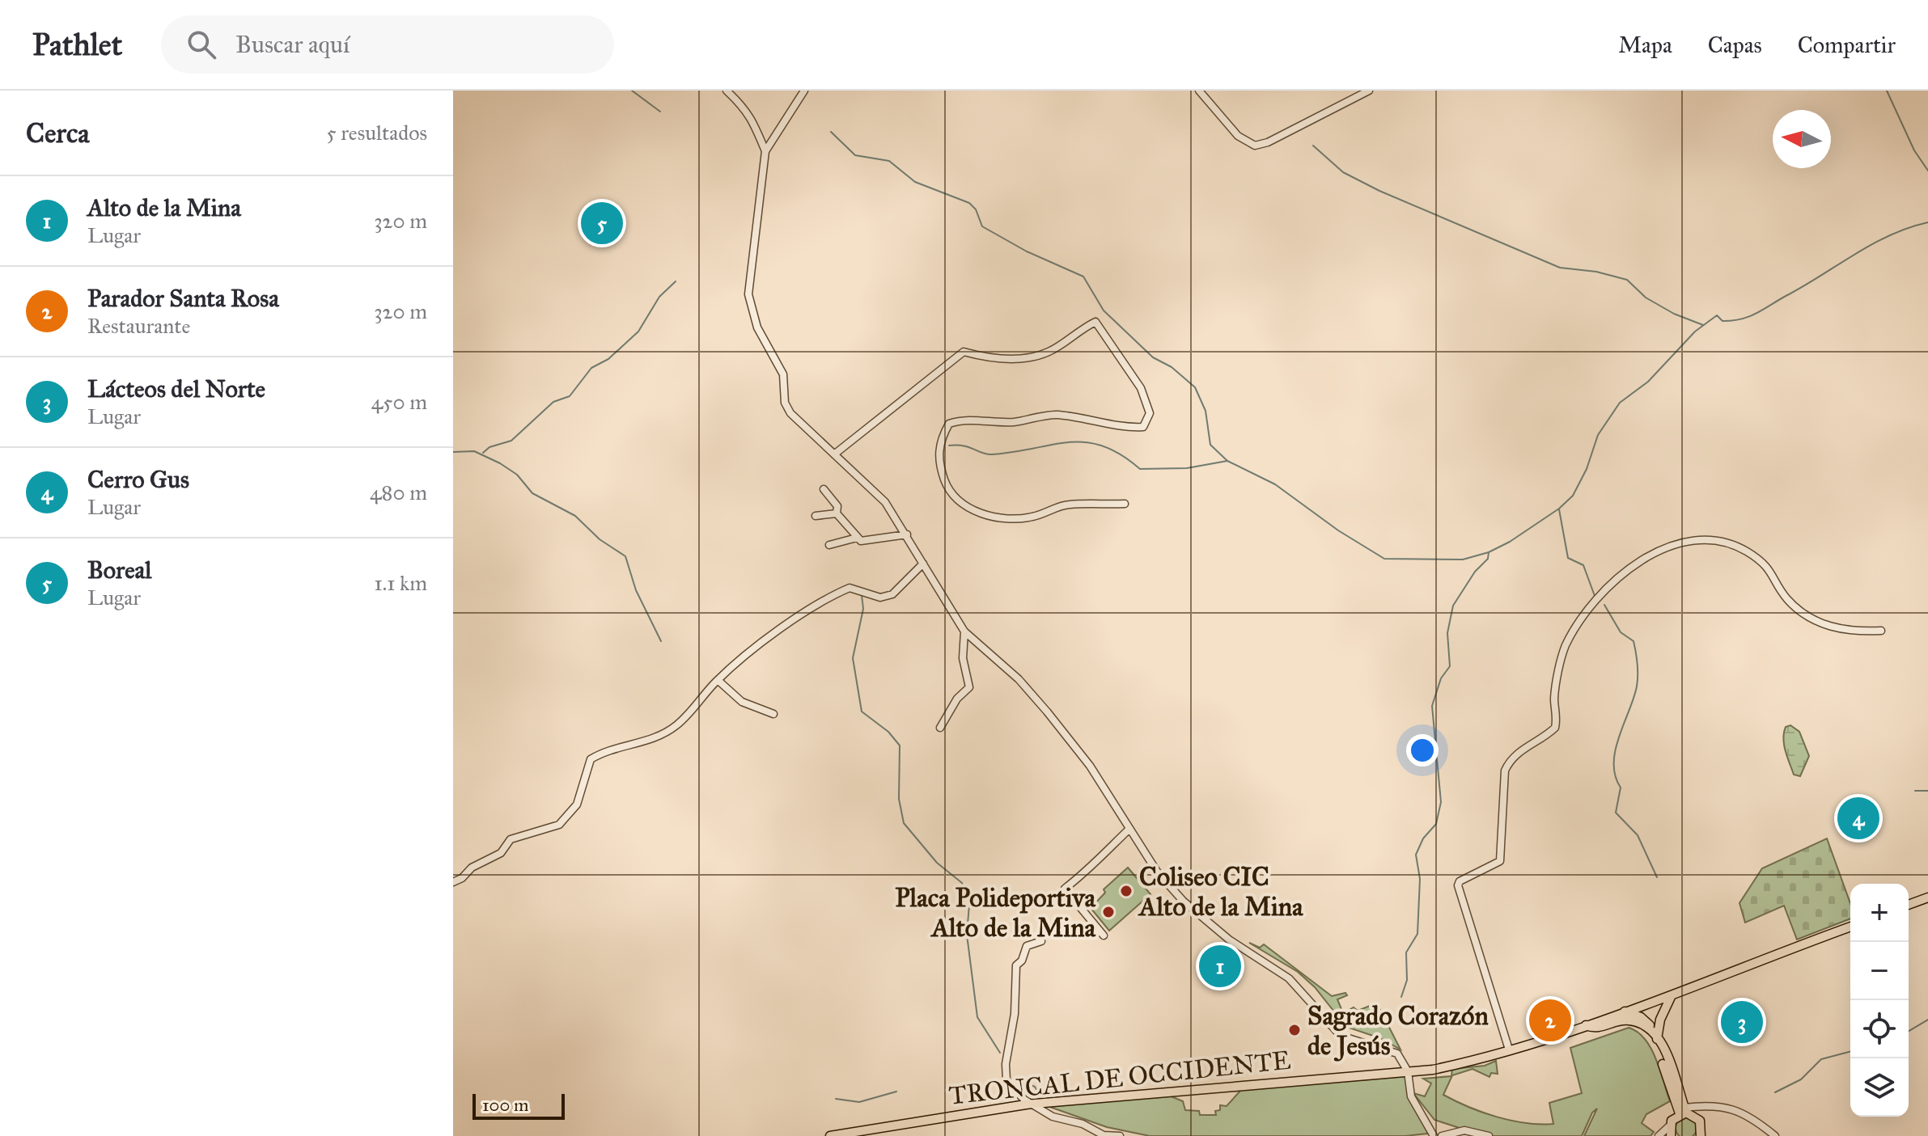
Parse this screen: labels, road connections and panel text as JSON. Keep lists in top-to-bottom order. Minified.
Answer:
{"streets":{"main road":["TRONCAL DE OCCIDENTE"]},"places":["Coliseo CIC Alto de la Mina","Placa Polideportiva Alto de la Mina","Sagrado Corazón de Jesús"],"scale_bar":"100 m","north":"left","page":{"header":"Pathlet","search":"Buscar aquí","nav":["Mapa","Capas","Compartir"],"heading":["Cerca","5 resultados"],"list":[{"mark":"1","name":"Alto de la Mina","note":"Lugar","value":"320 m"},{"mark":"2","name":"Parador Santa Rosa","note":"Restaurante","value":"320 m"},{"mark":"3","name":"Lácteos del Norte","note":"Lugar","value":"450 m"},{"mark":"4","name":"Cerro Gus","note":"Lugar","value":"480 m"},{"mark":"5","name":"Boreal","note":"Lugar","value":"1.1 km"}],"pins":["5","4","1","2","3"],"map_buttons":["+","−"],"scale":"100 m"}}
